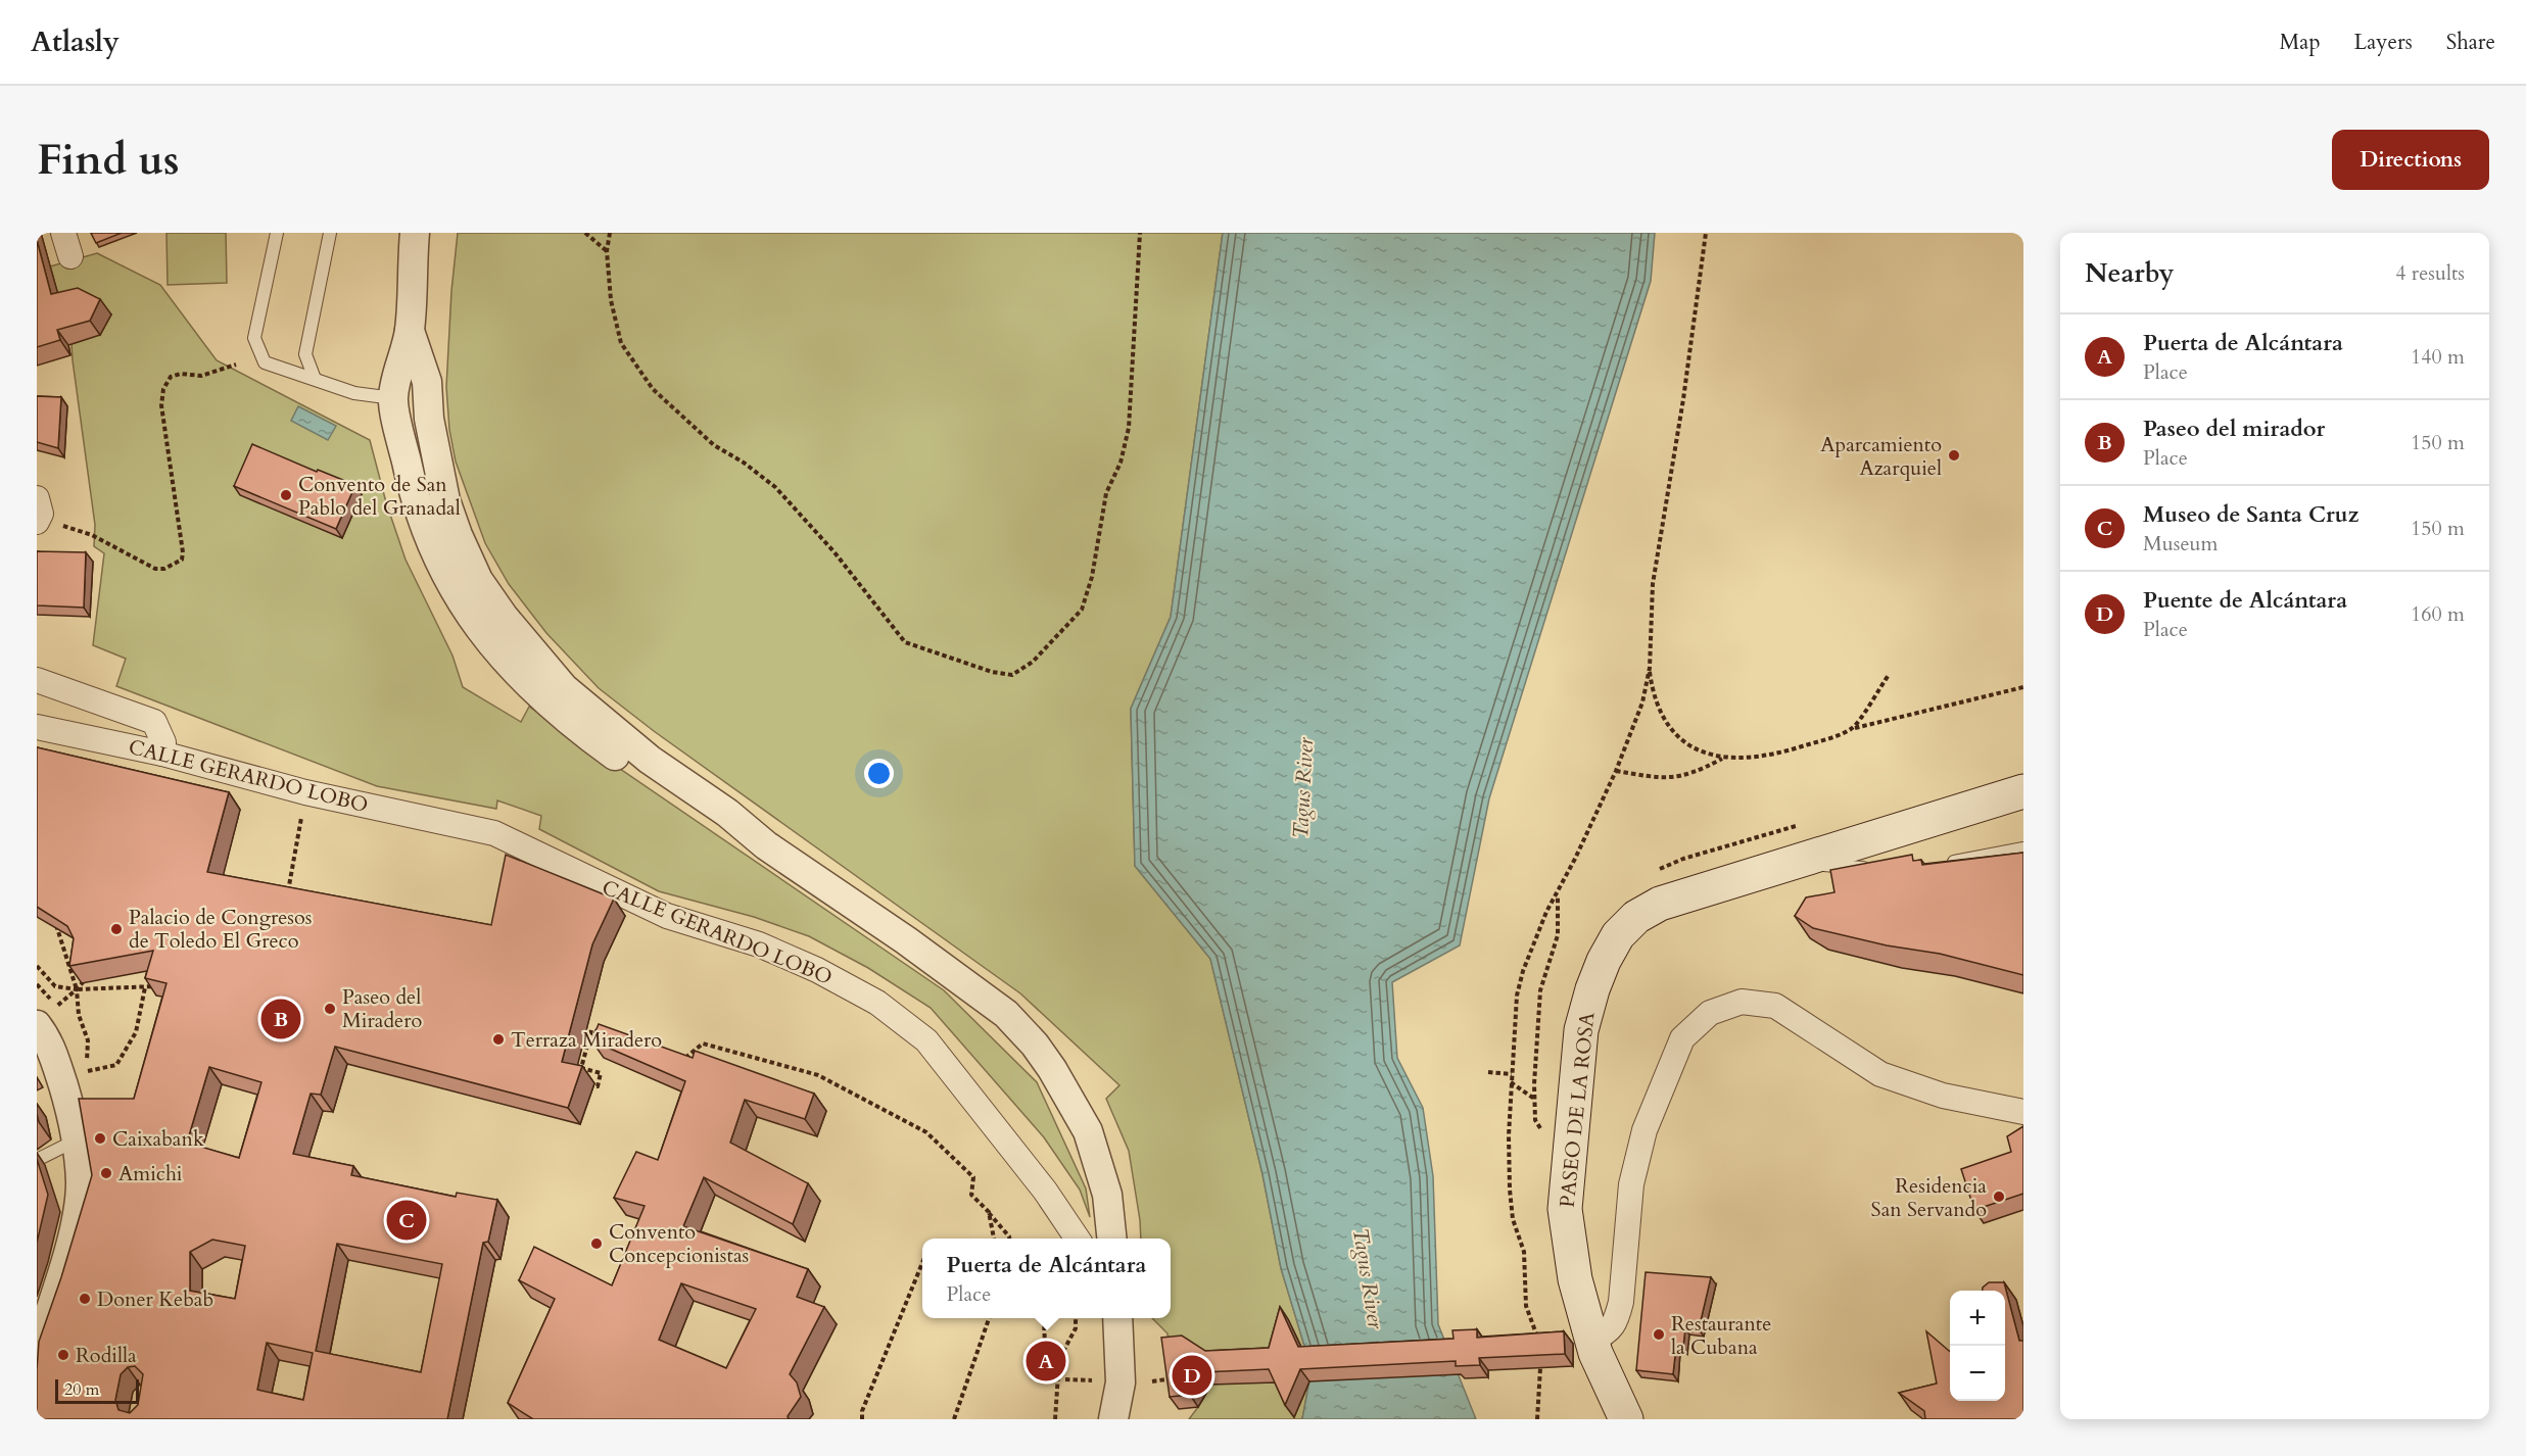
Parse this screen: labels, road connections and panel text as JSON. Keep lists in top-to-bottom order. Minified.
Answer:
{"streets":{"main road":["PASEO DE LA ROSA"],"street":["CALLE GERARDO LOBO"]},"water":["Tagus River"],"places":["Aparcamiento Azarquiel","Convento de San Pablo del Granadal","Palacio de Congresos de Toledo El Greco","Paseo del Miradero","Terraza Miradero","Caixabank","Amichi","Residencia San Servando","Convento Concepcionistas","Doner Kebab","Restaurante la Cubana","Rodilla"],"scale_bar":"20 m","page":{"header":"Atlasly","nav":["Map","Layers","Share"],"buttons":"Directions","title":"Find us","heading":["Nearby","4 results"],"list":[{"mark":"A","name":"Puerta de Alcántara","note":"Place","value":"140 m"},{"mark":"B","name":"Paseo del mirador","note":"Place","value":"150 m"},{"mark":"C","name":"Museo de Santa Cruz","note":"Museum","value":"150 m"},{"mark":"D","name":"Puente de Alcántara","note":"Place","value":"160 m"}],"pins":["B","C","A","D"],"popup":["Puerta de Alcántara","Place"],"map_buttons":["+","−"],"scale":"20 m"}}
